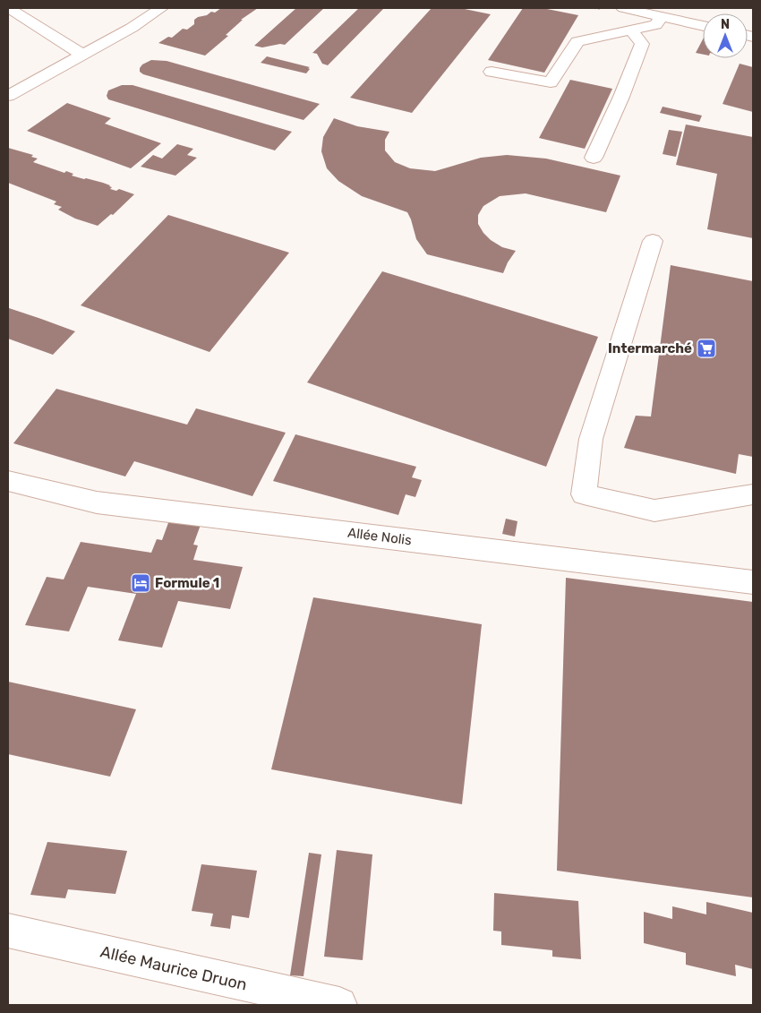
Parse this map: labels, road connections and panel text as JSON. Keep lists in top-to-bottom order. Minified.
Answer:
{"streets":{"street":["Allée Nolis","Allée Maurice Druon"]},"places":{"supermarket":["Intermarché"],"hotel":["Formule 1"]},"north":"top"}
